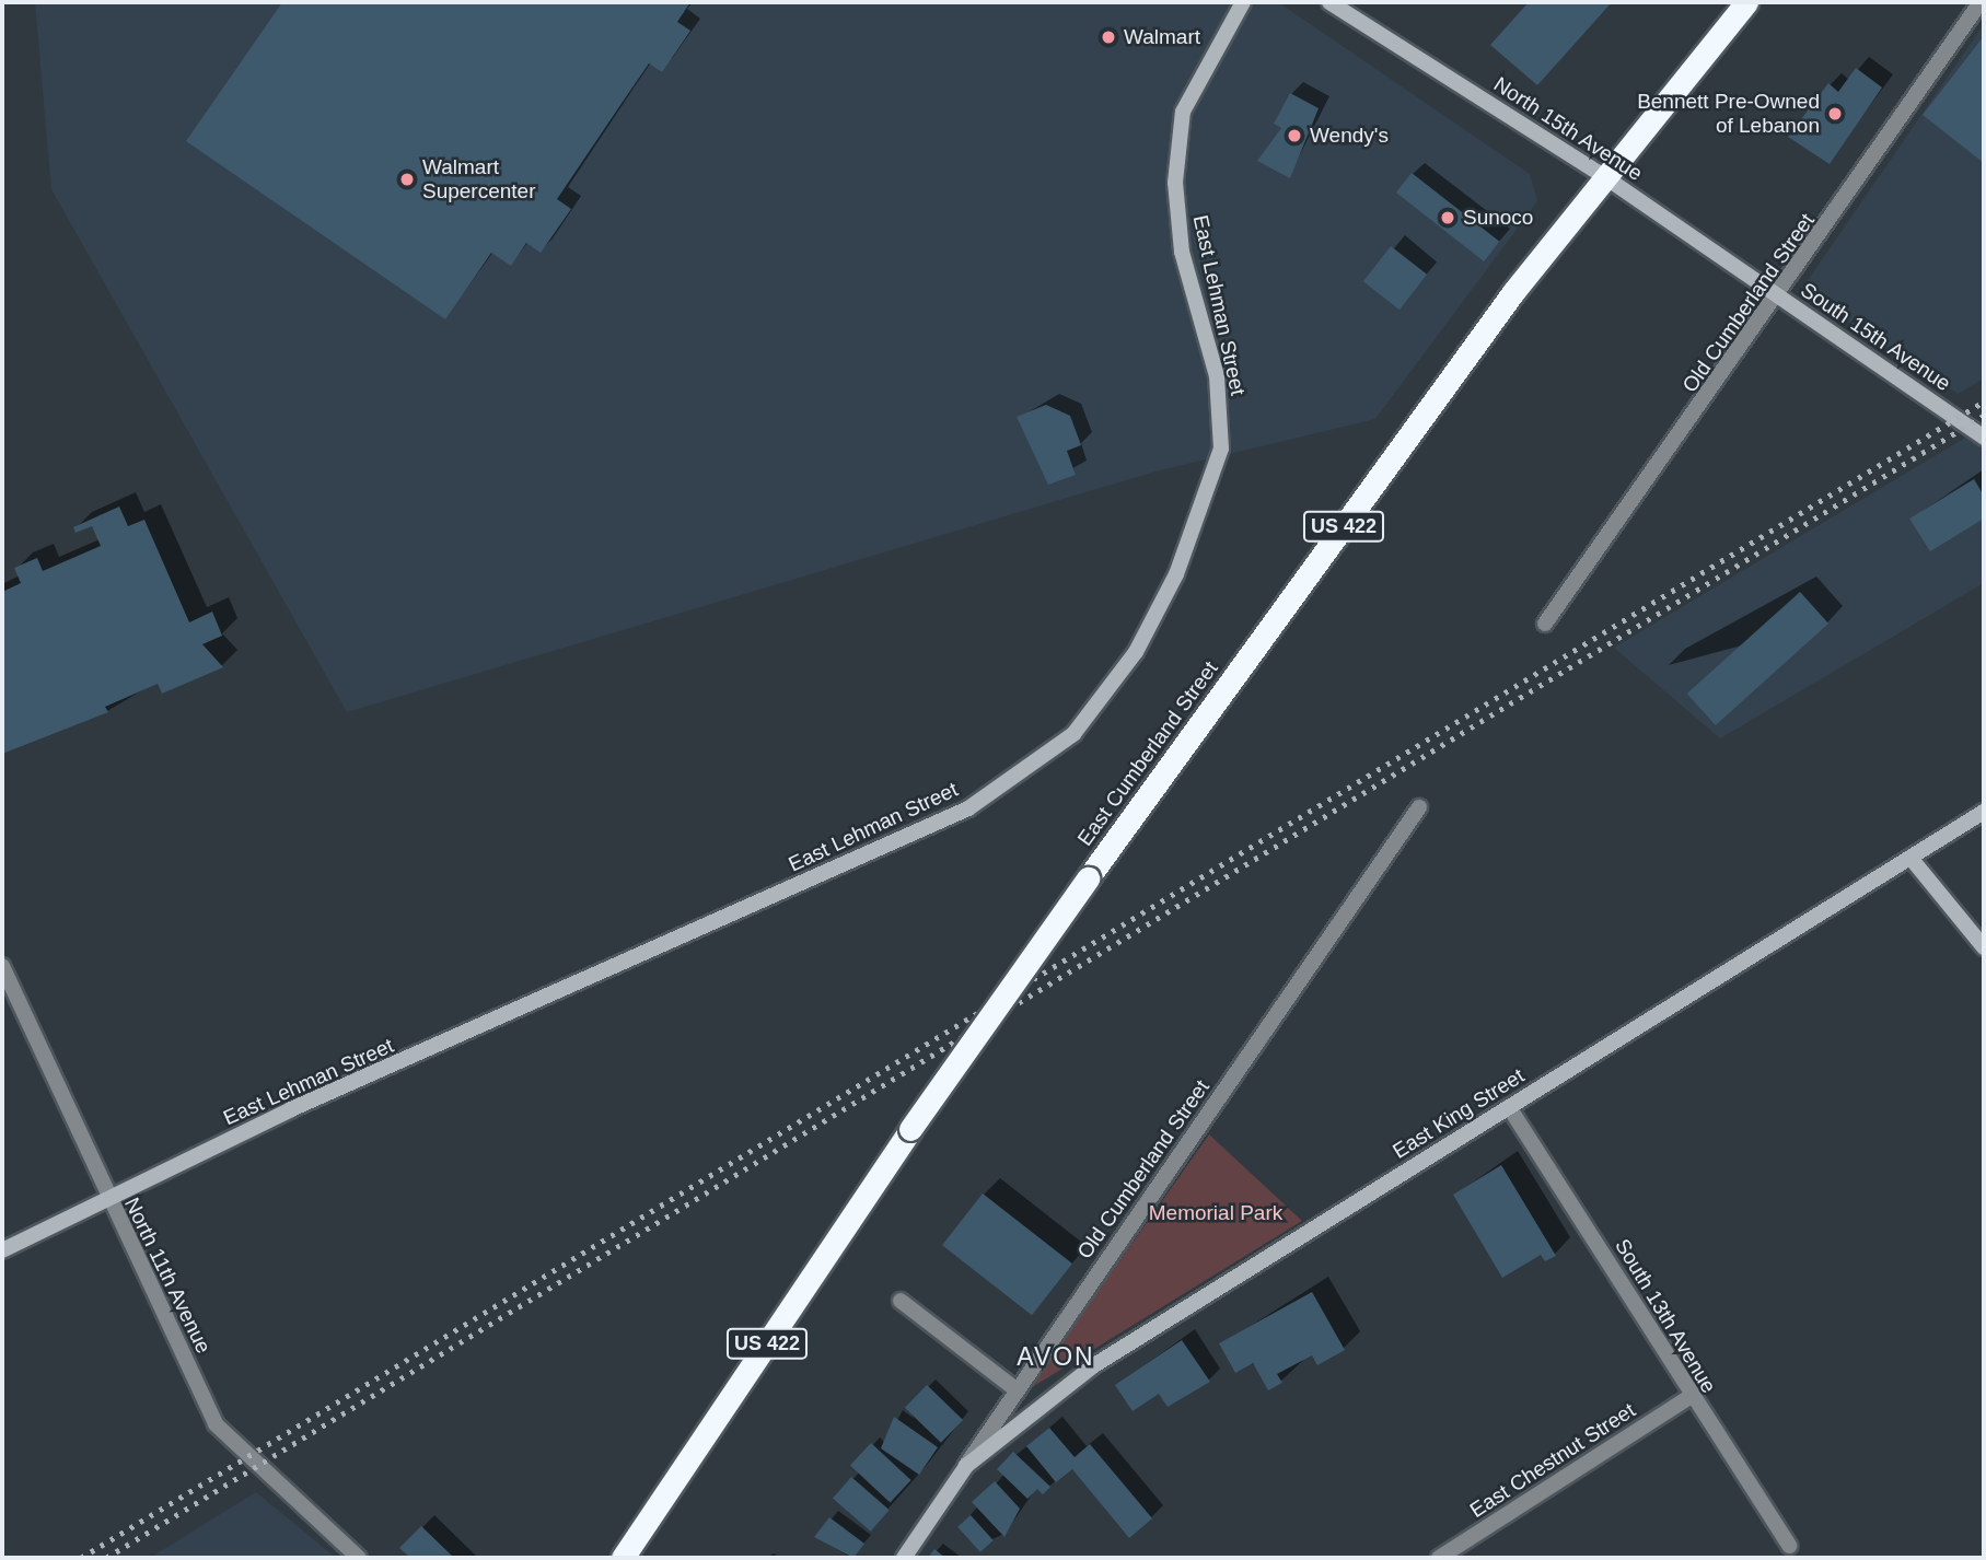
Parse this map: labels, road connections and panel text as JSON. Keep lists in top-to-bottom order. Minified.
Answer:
{"streets":{"highway":["US 422","East Cumberland Street"],"main road":["North 15th Avenue","Old Cumberland Street","East Lehman Street","South 15th Avenue","East King Street"],"street":["North 11th Avenue","South 13th Avenue","East Chestnut Street"]},"crossings":[["North 15th Avenue","Old Cumberland Street"],["North 15th Avenue","South 15th Avenue"],["North 15th Avenue","East Cumberland Street"],["Old Cumberland Street","South 15th Avenue"],["Old Cumberland Street","East King Street"],["East Lehman Street","North 11th Avenue"],["East King Street","South 13th Avenue"],["South 13th Avenue","East Chestnut Street"]],"districts":["AVON"],"parks":["Memorial Park"],"places":["Walmart","Bennett Pre-Owned of Lebanon","Wendy's","Walmart Supercenter","Sunoco"]}
